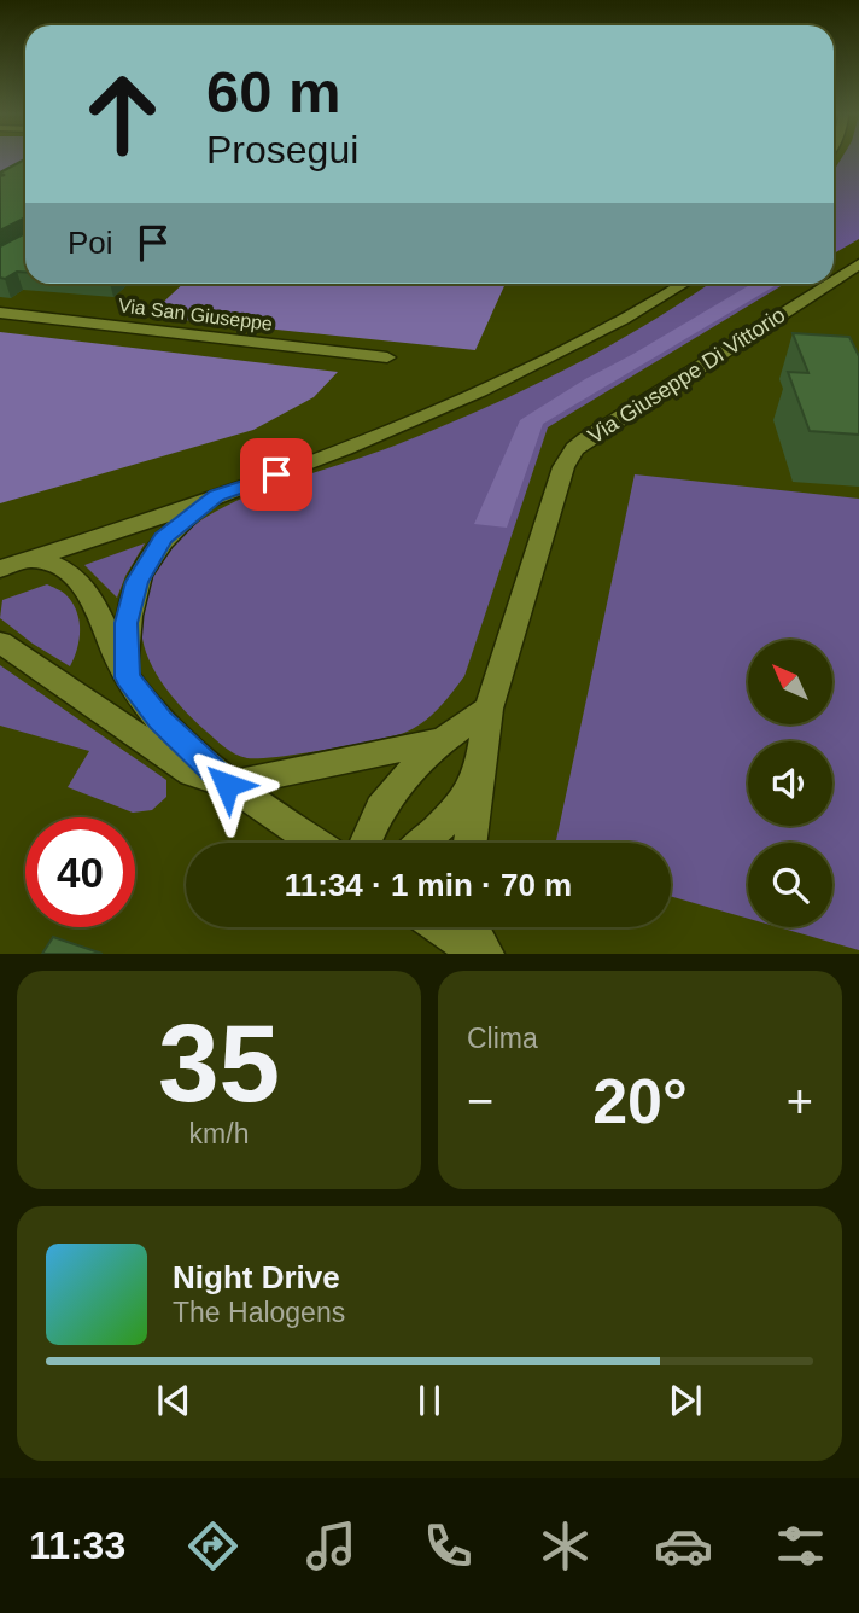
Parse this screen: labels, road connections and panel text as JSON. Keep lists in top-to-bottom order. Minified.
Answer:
{"streets":{"street":["Via San Giuseppe","Via Giuseppe Di Vittorio"]},"north":"top left","page":{"turn":["60 m","Prosegui"],"then":"Poi","limit":"40","trip":"11:34 · 1 min · 70 m","tile":[["35","km/h"],"Clima"],"heat":["−","20°","+"],"song":["Night Drive","The Halogens"],"tabs":"11:33"}}
